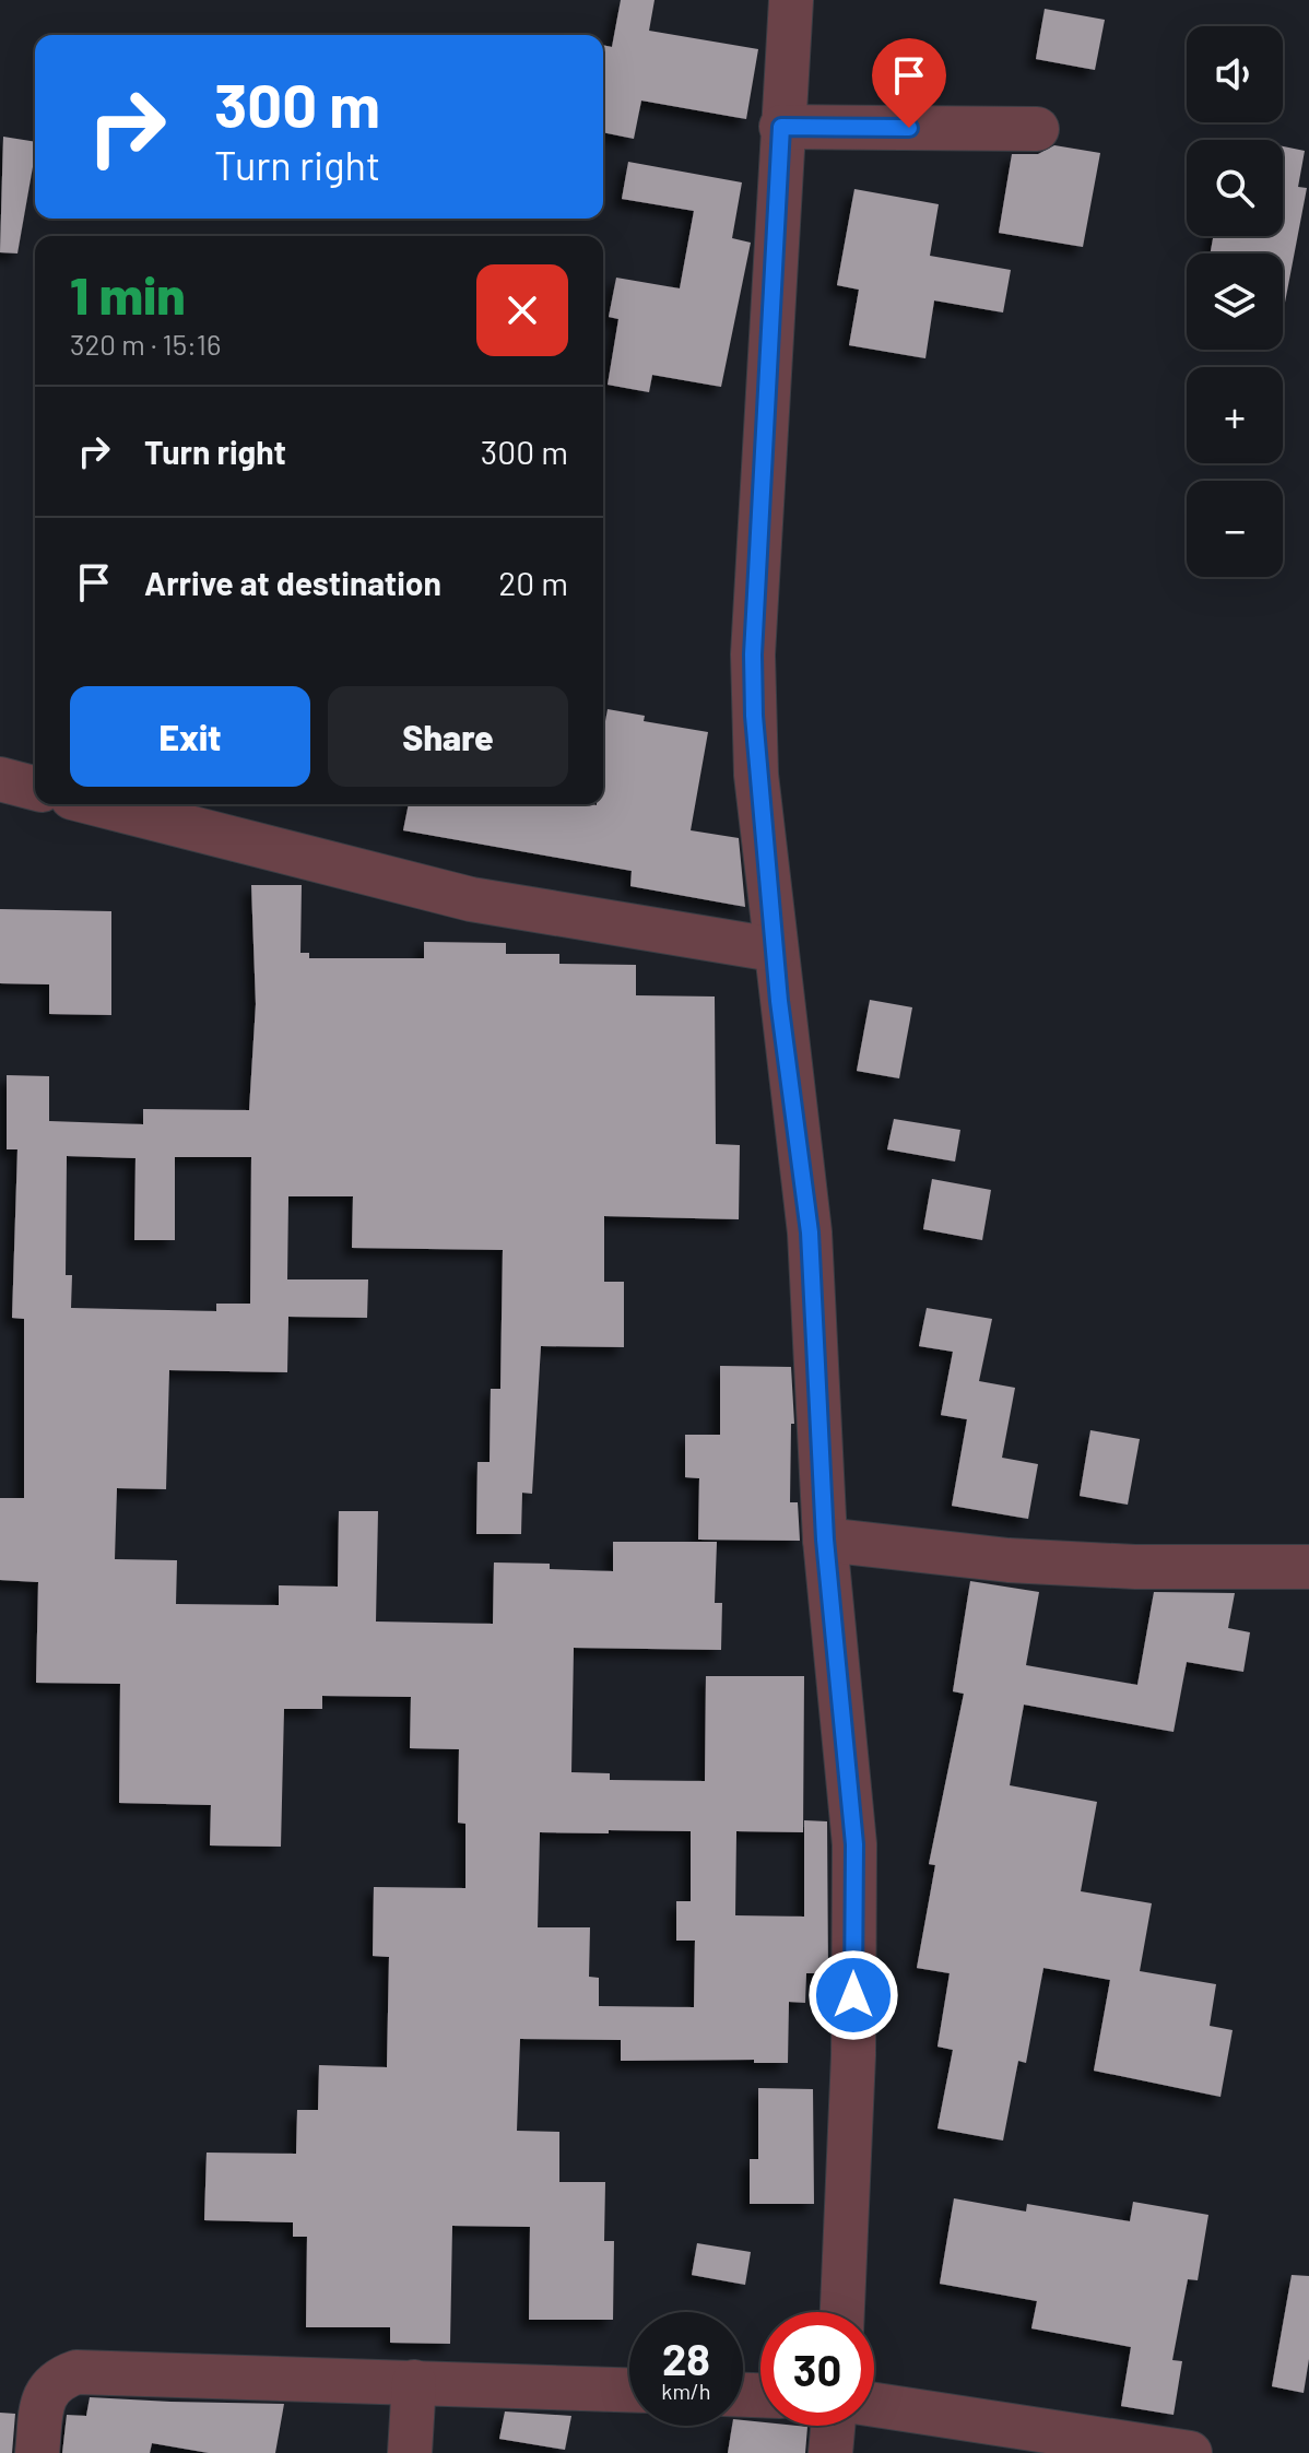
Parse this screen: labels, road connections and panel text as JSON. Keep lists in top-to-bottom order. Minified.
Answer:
{"page":{"map_buttons":["+","−"],"turn":["300 m","Turn right"],"heading":["1 min","320 m · 15:16"],"list":[{"name":"Turn right","value":"300 m"},{"name":"Arrive at destination","value":"20 m"}],"buttons":["Exit","Share"],"speed":"28 km/h","limit":"30"}}
